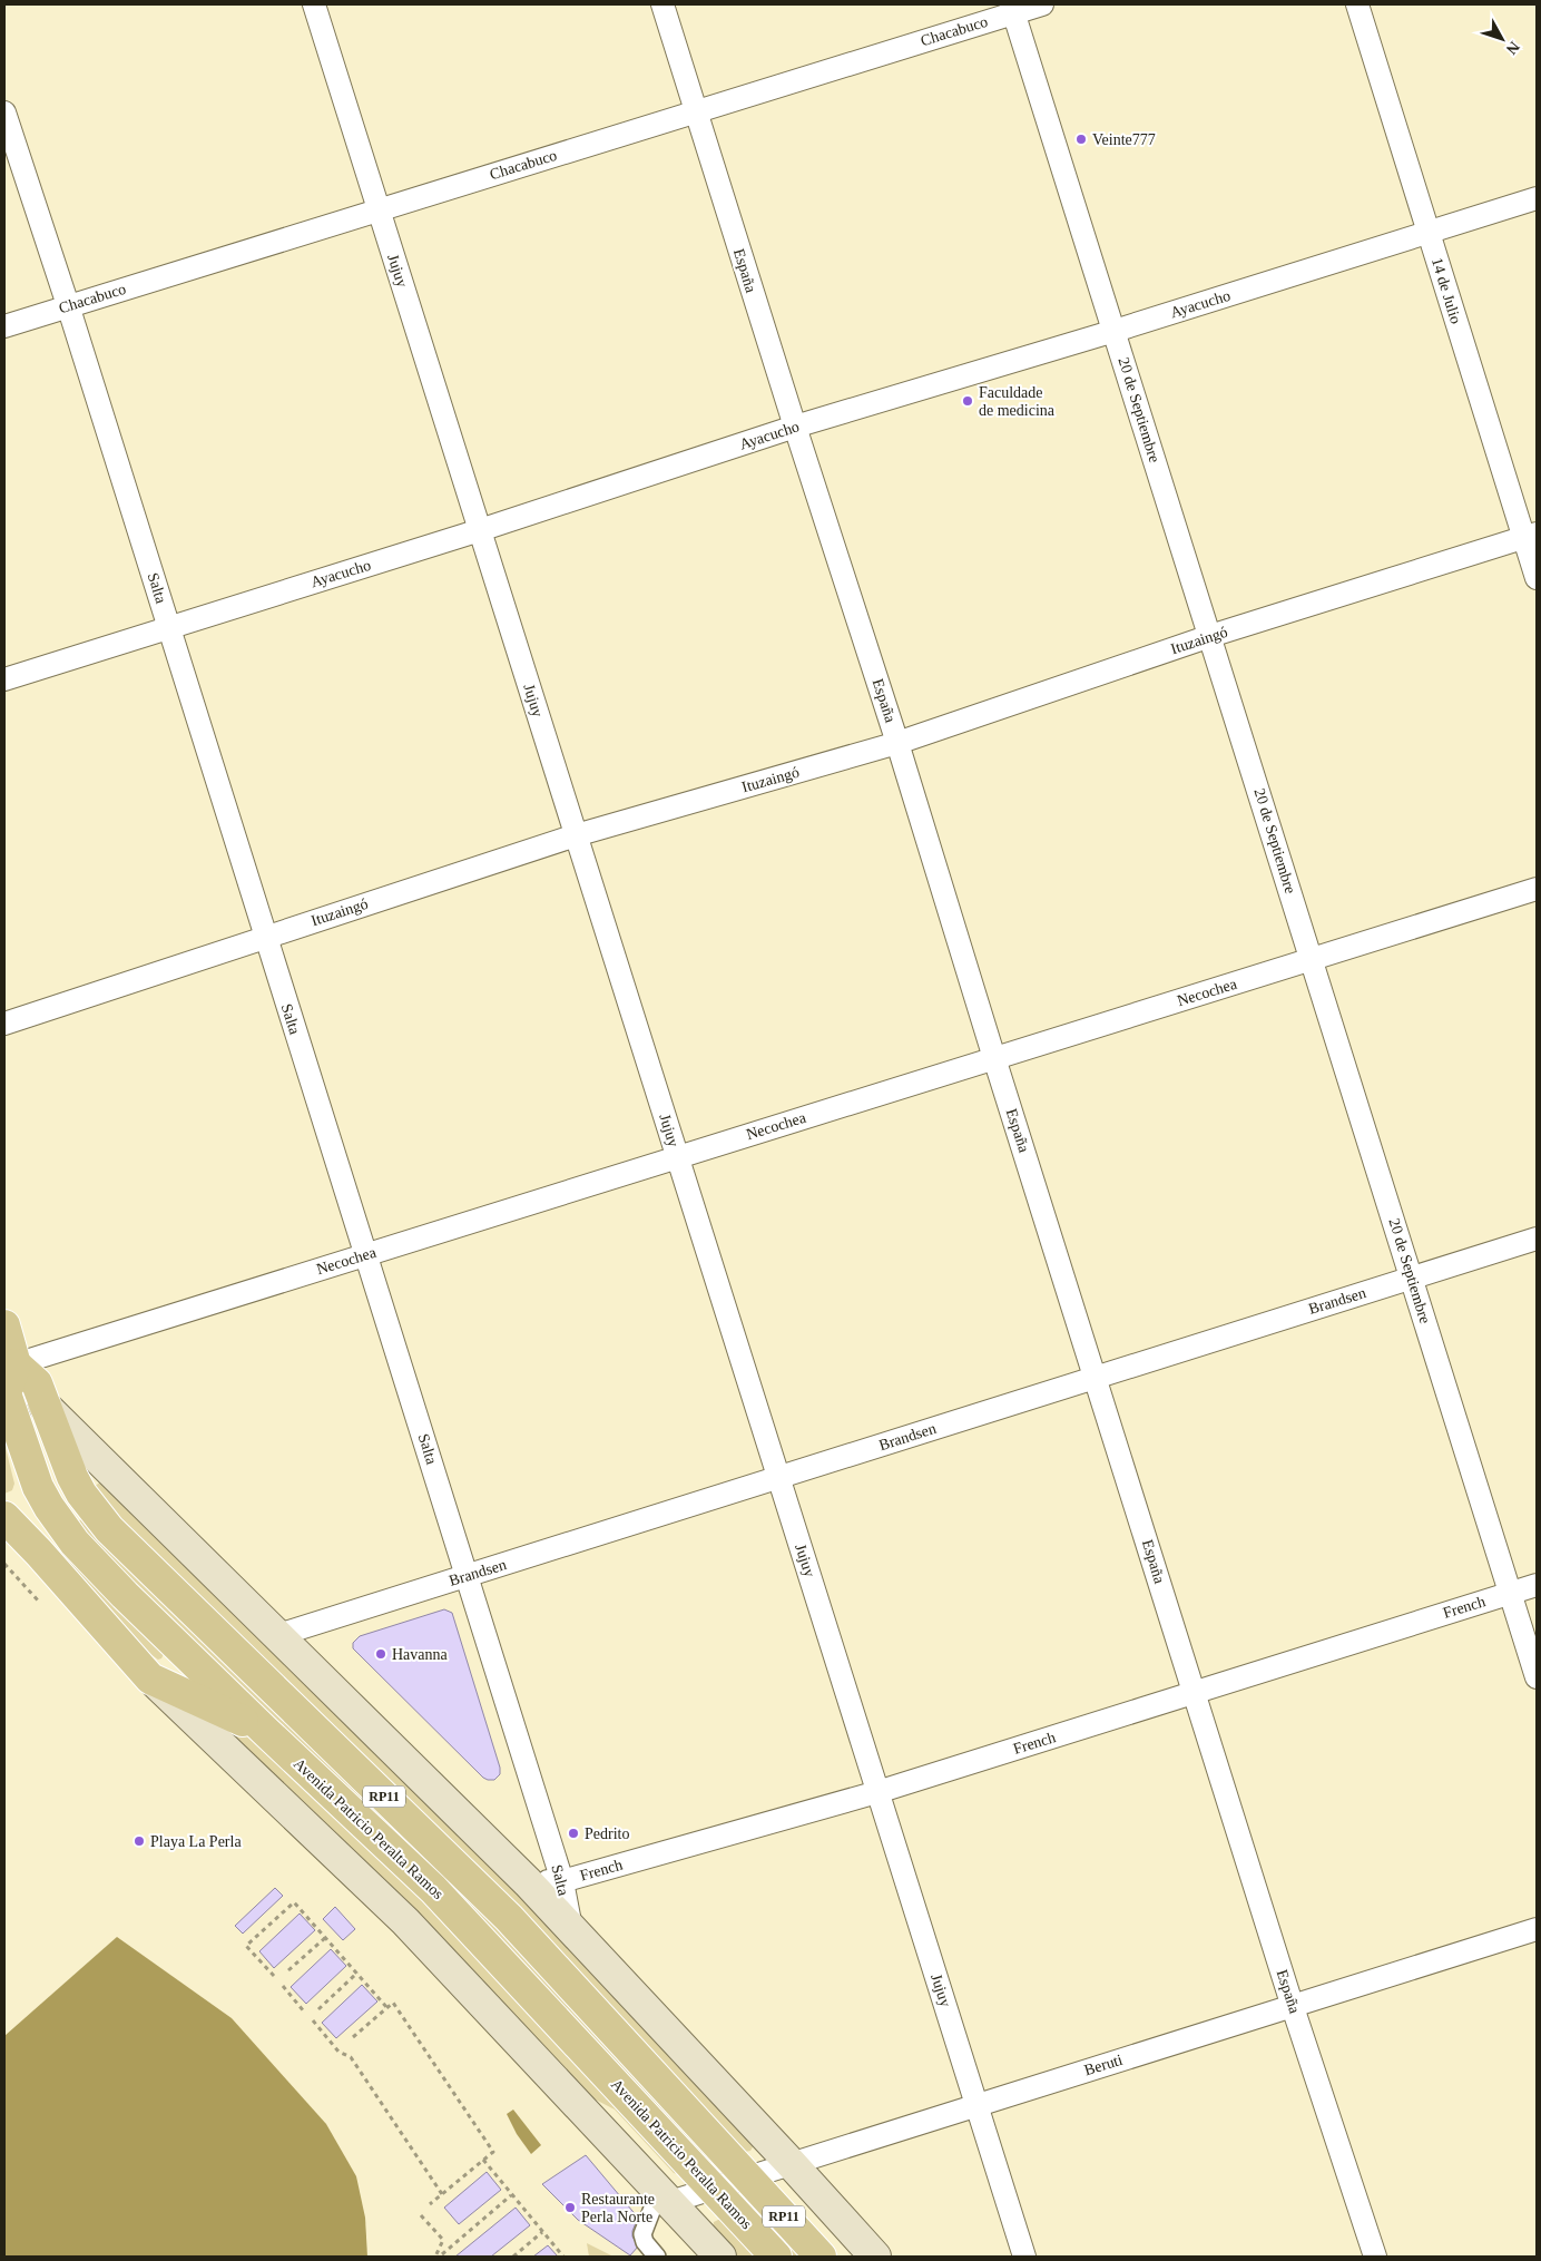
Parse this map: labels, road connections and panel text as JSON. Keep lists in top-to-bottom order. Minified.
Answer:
{"streets":{"main road":["RP11","Avenida Patricio Peralta Ramos"],"street":["Chacabuco","Jujuy","España","14 de Julio","Ayacucho","20 de Septiembre","Salta","Ituzaingó","Necochea","Brandsen","French","Beruti"]},"crossings":[["Chacabuco","Jujuy"],["Chacabuco","España"],["Chacabuco","20 de Septiembre"],["Chacabuco","Salta"],["Jujuy","Ayacucho"],["Jujuy","Ituzaingó"],["Jujuy","Necochea"],["Jujuy","Brandsen"],["Jujuy","French"],["Jujuy","Beruti"],["España","Ayacucho"],["España","Ituzaingó"],["España","Necochea"],["España","Brandsen"],["España","French"],["España","Beruti"],["14 de Julio","Ayacucho"],["14 de Julio","Ituzaingó"],["Ayacucho","20 de Septiembre"],["Ayacucho","Salta"],["20 de Septiembre","Ituzaingó"],["20 de Septiembre","Necochea"],["20 de Septiembre","Brandsen"],["20 de Septiembre","French"],["Salta","Ituzaingó"],["Salta","Necochea"],["Salta","Brandsen"],["Salta","French"],["Salta","Avenida Patricio Peralta Ramos"],["Necochea","Avenida Patricio Peralta Ramos"],["Brandsen","Avenida Patricio Peralta Ramos"],["French","Avenida Patricio Peralta Ramos"],["Avenida Patricio Peralta Ramos","Beruti"]],"places":["Veinte777","Faculdade de medicina","Havanna","Pedrito","Playa La Perla","Restaurante Perla Norte"],"north":"bottom right"}
